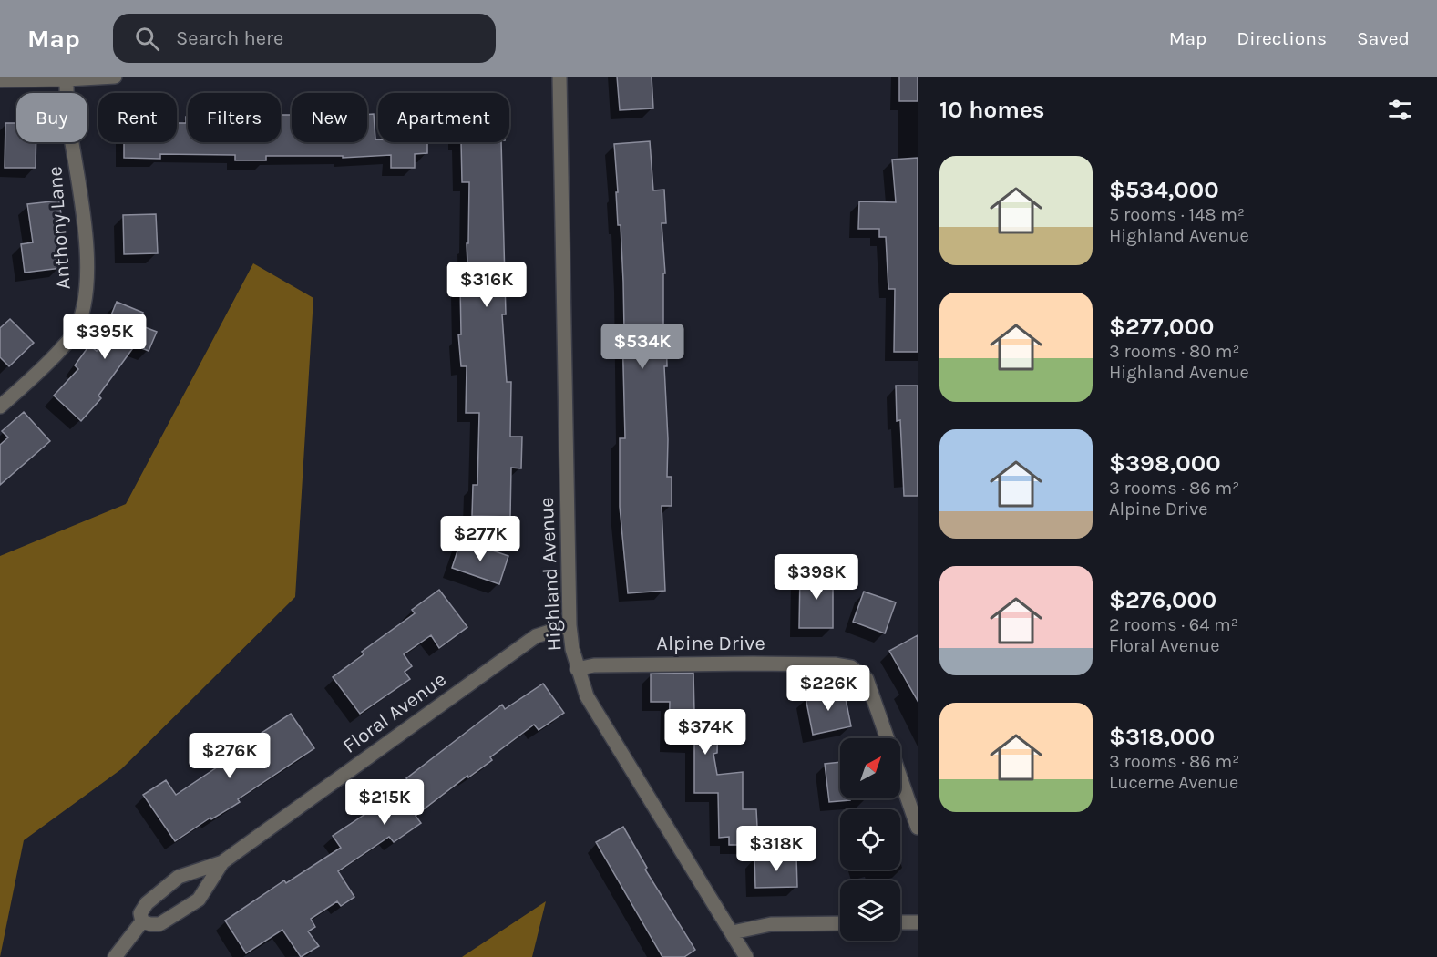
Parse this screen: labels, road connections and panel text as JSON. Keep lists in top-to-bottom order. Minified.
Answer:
{"streets":{"street":["Anthony Lane","Highland Avenue","Alpine Drive","Floral Avenue"]},"crossings":[["Highland Avenue","Alpine Drive"],["Highland Avenue","Floral Avenue"]],"north":"top right","page":{"header":"Map","search":"Search here","nav":["Map","Directions","Saved"],"heading":"10 homes","chip":["Buy","Rent","Filters","New","Apartment"],"list":[{"name":"$534,000","note":"5 rooms · 148 m² · Highland Avenue"},{"name":"$277,000","note":"3 rooms · 80 m² · Highland Avenue"},{"name":"$398,000","note":"3 rooms · 86 m² · Alpine Drive"},{"name":"$276,000","note":"2 rooms · 64 m² · Floral Avenue"},{"name":"$318,000","note":"3 rooms · 86 m² · Lucerne Avenue"}],"price":["$316K","$395K","$534K","$277K","$398K","$226K","$374K","$276K","$215K","$318K"]}}
